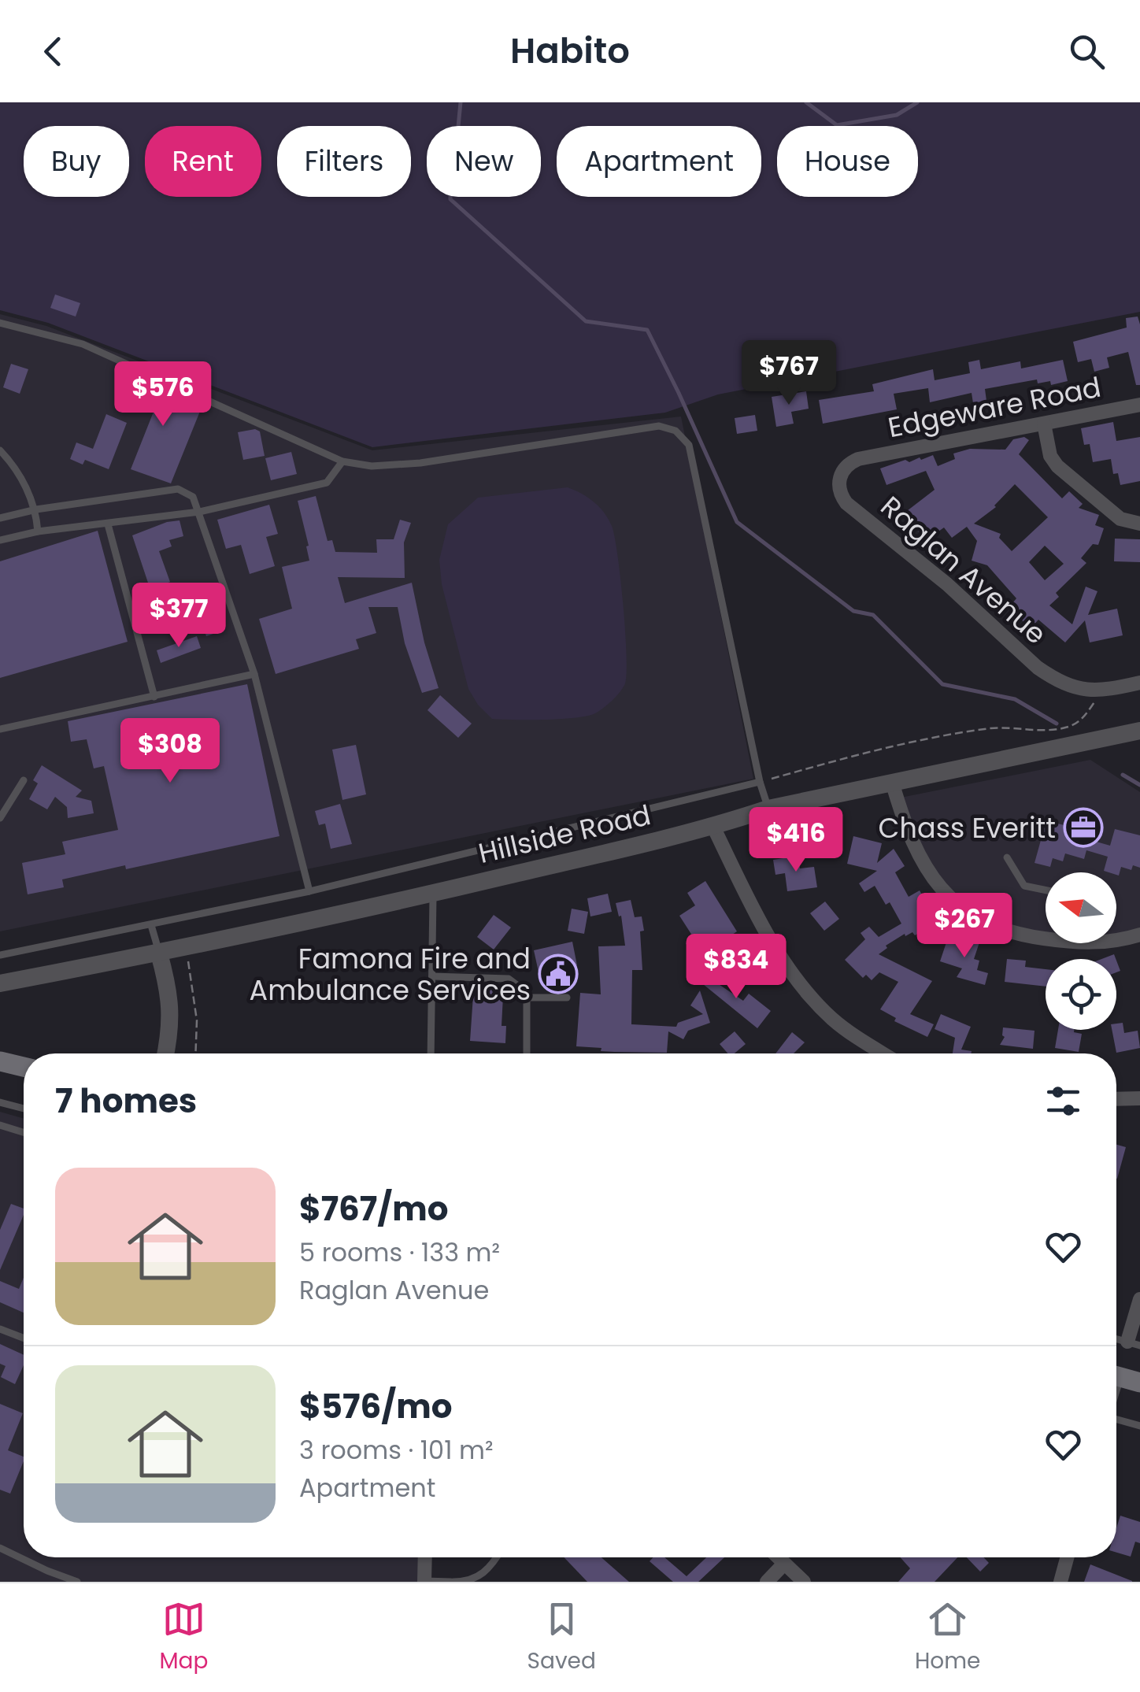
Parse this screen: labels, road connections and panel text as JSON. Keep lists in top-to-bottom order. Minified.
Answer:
{"streets":{"street":["Edgeware Road","Raglan Avenue","Hillside Road"]},"crossings":[["Edgeware Road","Raglan Avenue"]],"places":{"office":["Chass Everitt"],"public building":["Famona Fire and Ambulance Services"]},"north":"left","page":{"header":"Habito","chip":["Buy","Rent","Filters","New","Apartment","House"],"price":["$767","$576","$377","$308","$416","$267","$834"],"heading":"7 homes","list":[{"name":"$767/mo","note":"5 rooms · 133 m² · Raglan Avenue"},{"name":"$576/mo","note":"3 rooms · 101 m² · Apartment"}],"tabs":["Map","Saved","Home"]}}
